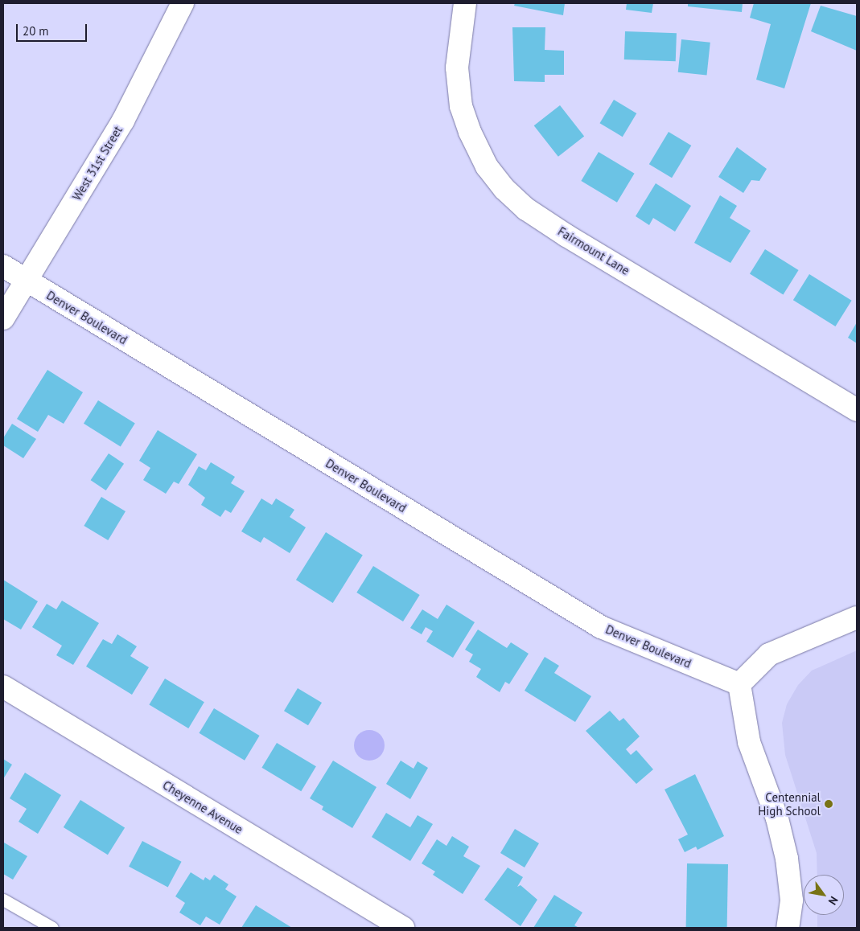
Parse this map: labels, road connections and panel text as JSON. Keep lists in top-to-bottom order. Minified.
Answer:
{"streets":{"street":["West 31st Street","Fairmount Lane","Denver Boulevard","Cheyenne Avenue"]},"crossings":[["West 31st Street","Denver Boulevard"]],"places":["Centennial High School"],"scale_bar":"20 m","north":"bottom right"}
